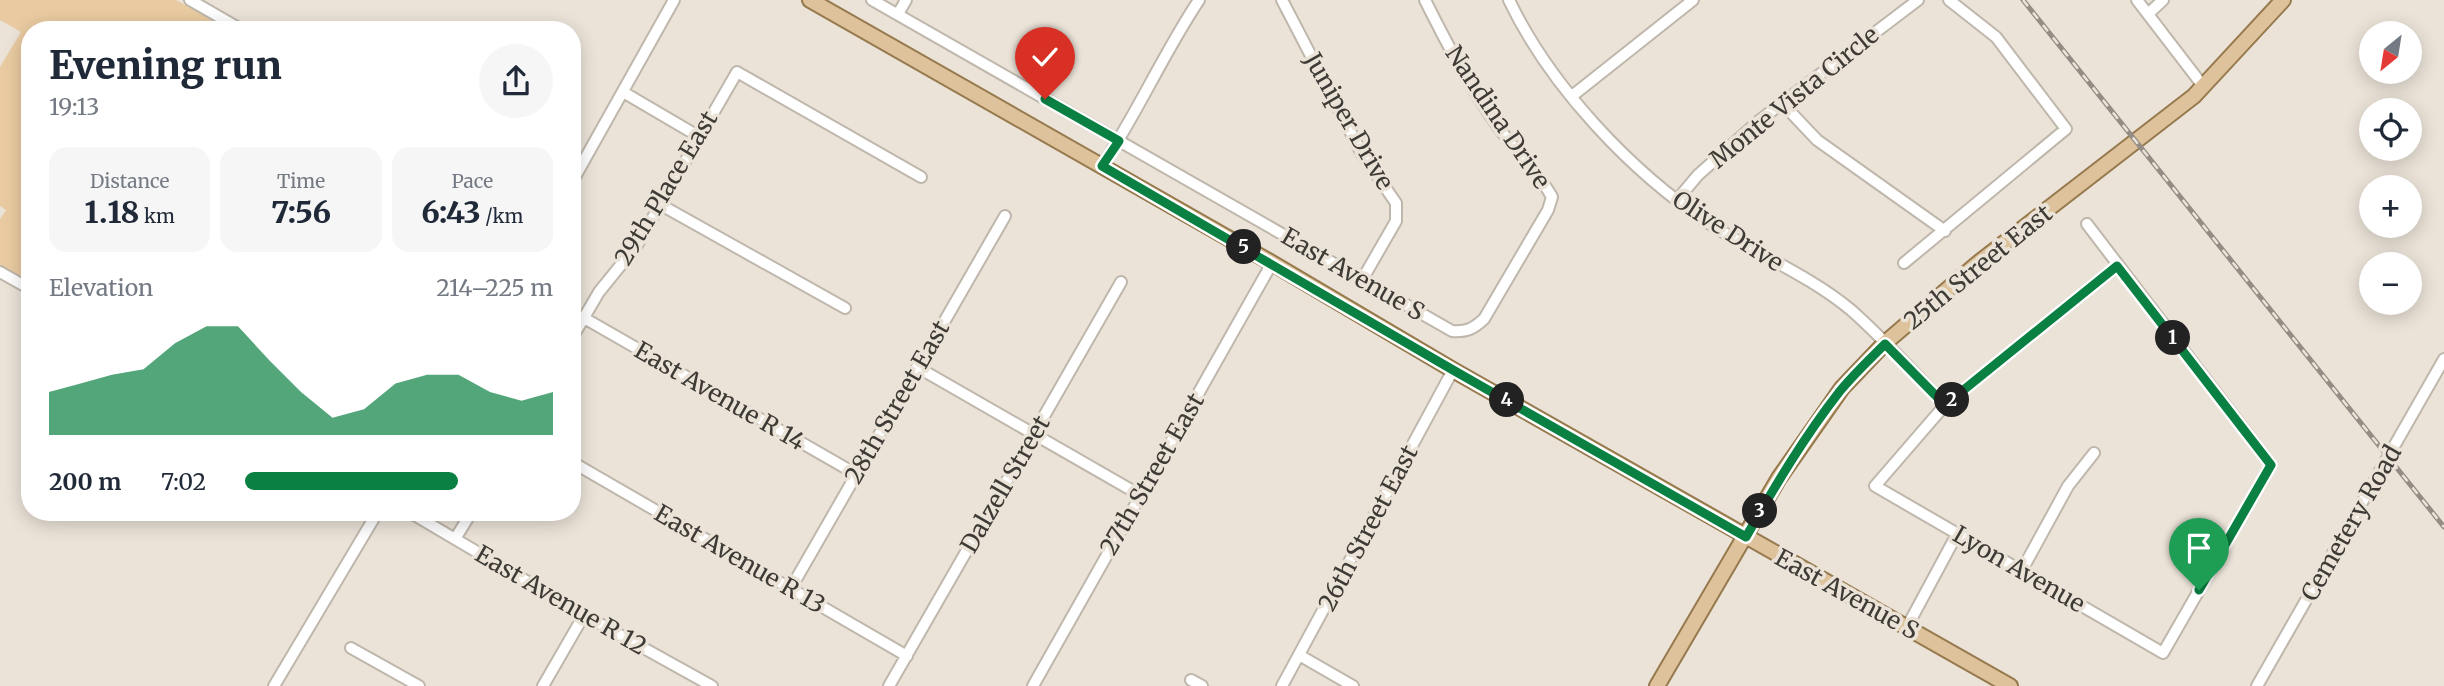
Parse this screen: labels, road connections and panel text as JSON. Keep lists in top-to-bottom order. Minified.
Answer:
{"streets":{"main road":["25th Street East","East Avenue S"],"street":["Monte Vista Circle","Nandina Drive","Juniper Drive","29th Place East","Olive Drive","East Avenue R 14","28th Street East","27th Street East","Dalzell Street","Cemetery Road","26th Street East","East Avenue R 13","Lyon Avenue","East Avenue R 12"]},"crossings":[["Monte Vista Circle","Olive Drive"],["Nandina Drive","East Avenue S"],["Juniper Drive","East Avenue S"],["29th Place East","East Avenue R 14"],["Olive Drive","25th Street East"],["Olive Drive","Lyon Avenue"],["25th Street East","East Avenue S"],["East Avenue S","27th Street East"],["East Avenue S","26th Street East"],["East Avenue R 14","28th Street East"],["28th Street East","East Avenue R 13"],["Dalzell Street","East Avenue R 13"]],"north":"bottom left","page":{"map_buttons":["+","−"],"heading":["Evening run","19:13"],"stats":[["Distance","1.18 km"],["Time","7:56"],["Pace","6:43 /km"]],"pins":["5","1","2","4","3"],"chart":["Elevation","214–225 m"],"list":[{"name":"200 m","note":"7:02"}]}}
